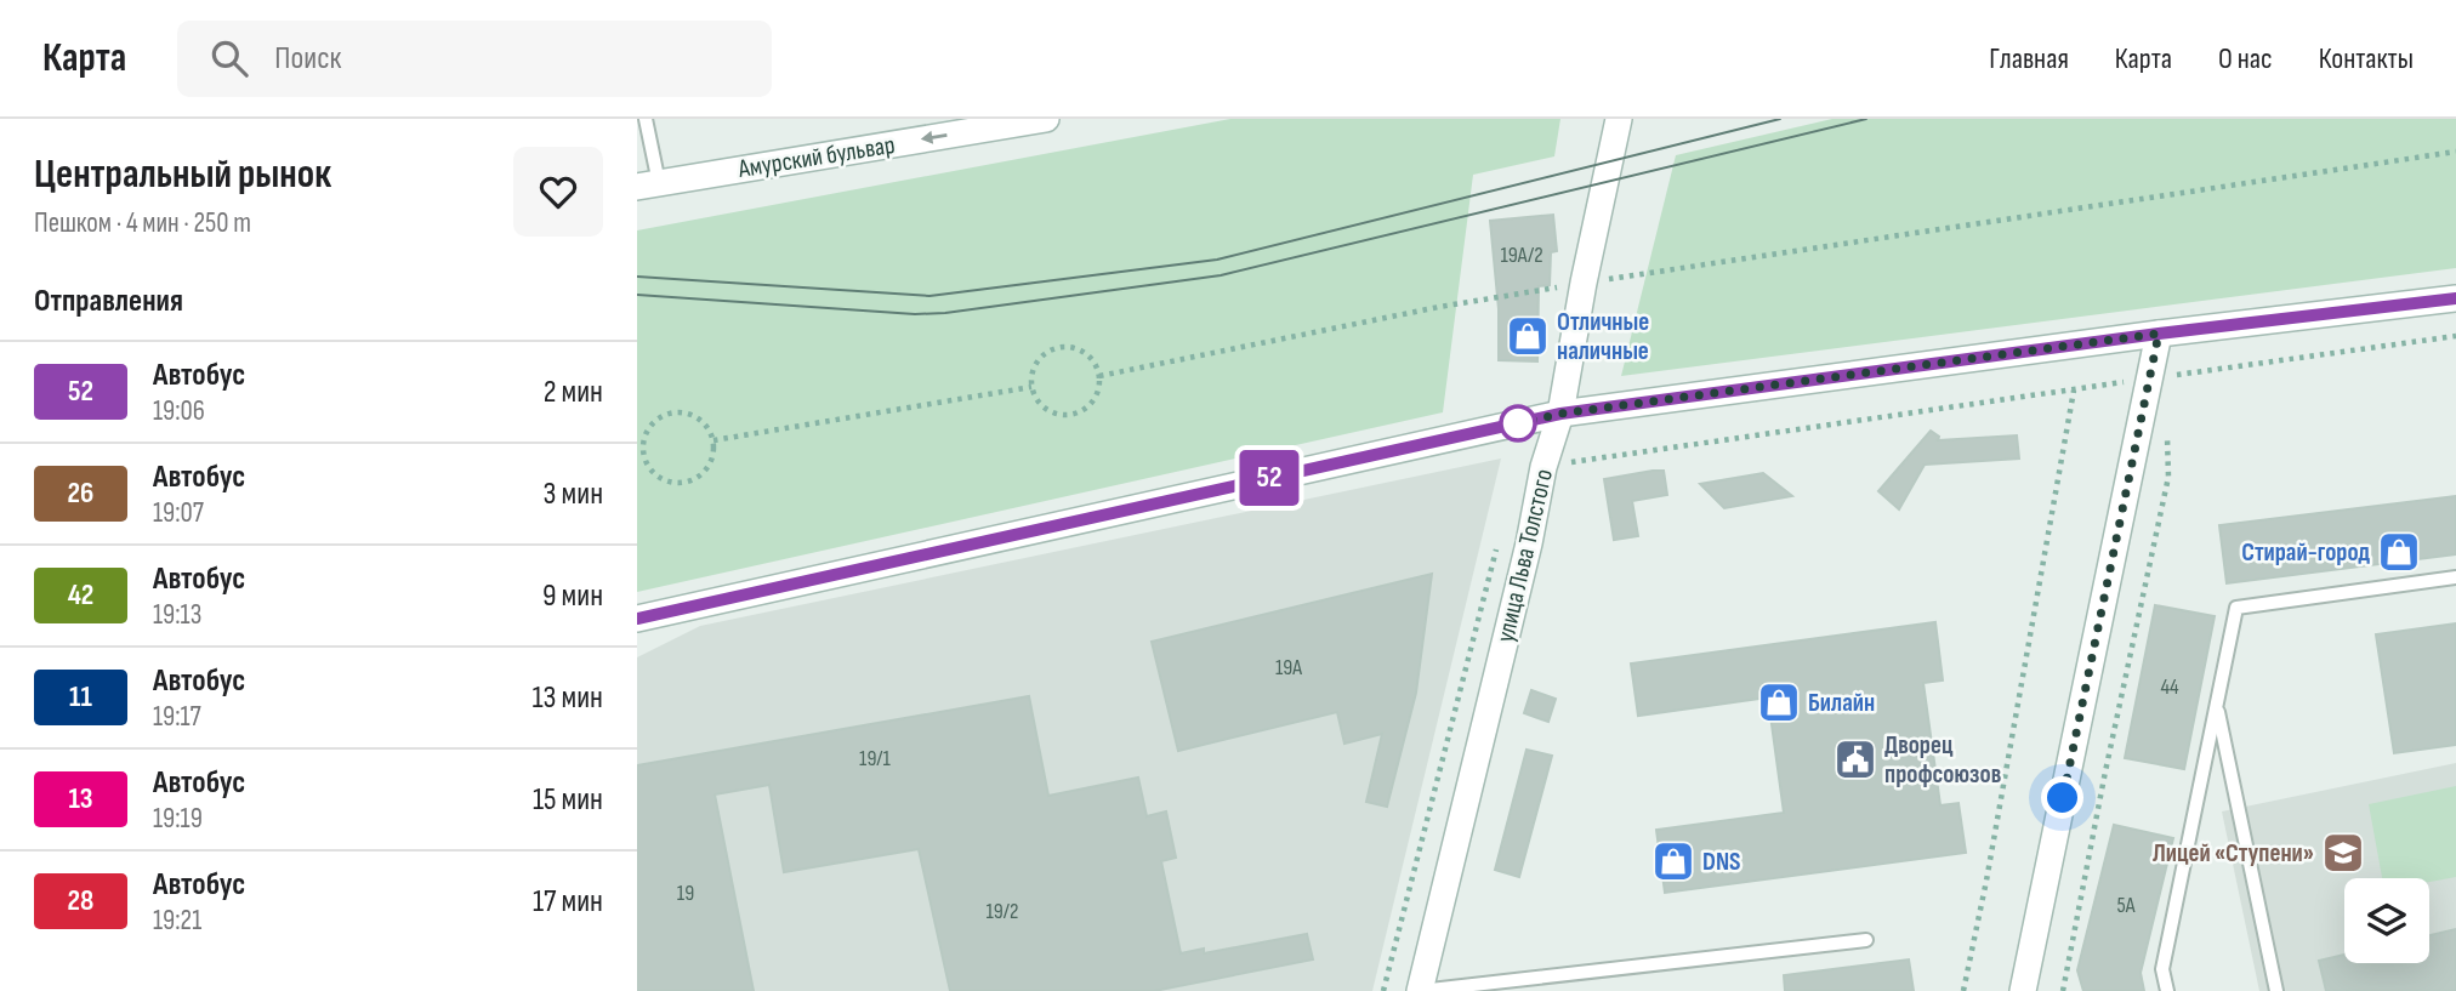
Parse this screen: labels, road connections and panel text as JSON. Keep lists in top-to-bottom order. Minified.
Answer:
{"streets":{"street":["Амурский бульвар","улица Льва Толстого"]},"one_way":["Амурский бульвар"],"places":{"shop":["Отличные наличные","Стирай-город","Билайн","DNS"],"public building":["Дворец профсоюзов"],"school or university":["Лицей «Ступени»"]},"lines":["bus line 52"],"house_numbers":["19А/2","19А","44","19/1","19","5А","19/2"],"page":{"header":"Карта","search":"Поиск","nav":["Главная","Карта","О нас","Контакты"],"heading":[["Центральный рынок","Пешком · 4 мин · 250 m"],"Отправления"],"on_map":"52","list":[{"mark":"52","name":"Автобус","note":"19:06","value":"2 мин"},{"mark":"26","name":"Автобус","note":"19:07","value":"3 мин"},{"mark":"42","name":"Автобус","note":"19:13","value":"9 мин"},{"mark":"11","name":"Автобус","note":"19:17","value":"13 мин"},{"mark":"13","name":"Автобус","note":"19:19","value":"15 мин"},{"mark":"28","name":"Автобус","note":"19:21","value":"17 мин"}]}}
